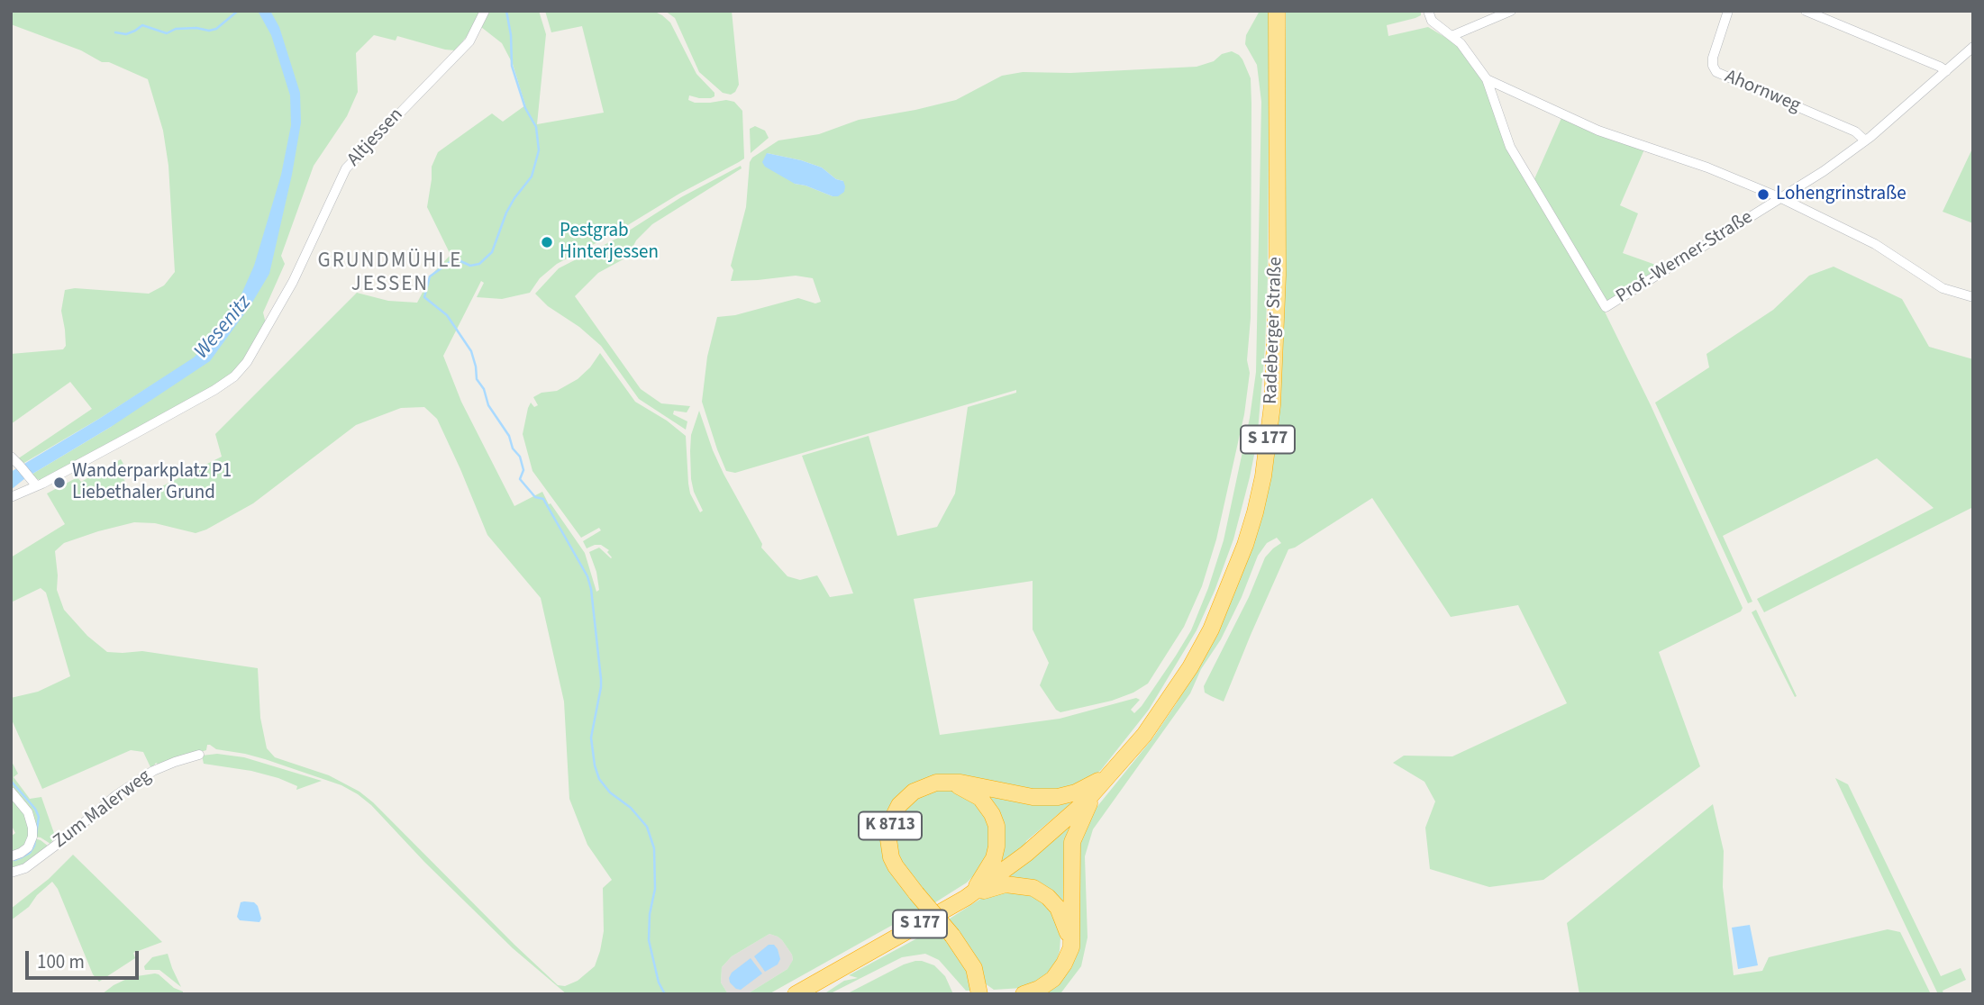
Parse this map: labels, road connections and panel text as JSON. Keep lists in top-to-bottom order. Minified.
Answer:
{"streets":{"highway":["Radeberger Straße","S 177","K 8713"],"street":["Ahornweg","Altjessen","Prof.-Werner-Straße","Zum Malerweg"]},"crossings":[["Ahornweg","Prof.-Werner-Straße"],["Radeberger Straße","S 177"]],"districts":["GRUNDMÜHLE JESSEN"],"water":["Wesenitz"],"places":["Lohengrinstraße","Pestgrab Hinterjessen","Wanderparkplatz P1 Liebethaler Grund"],"scale_bar":"100 m"}
